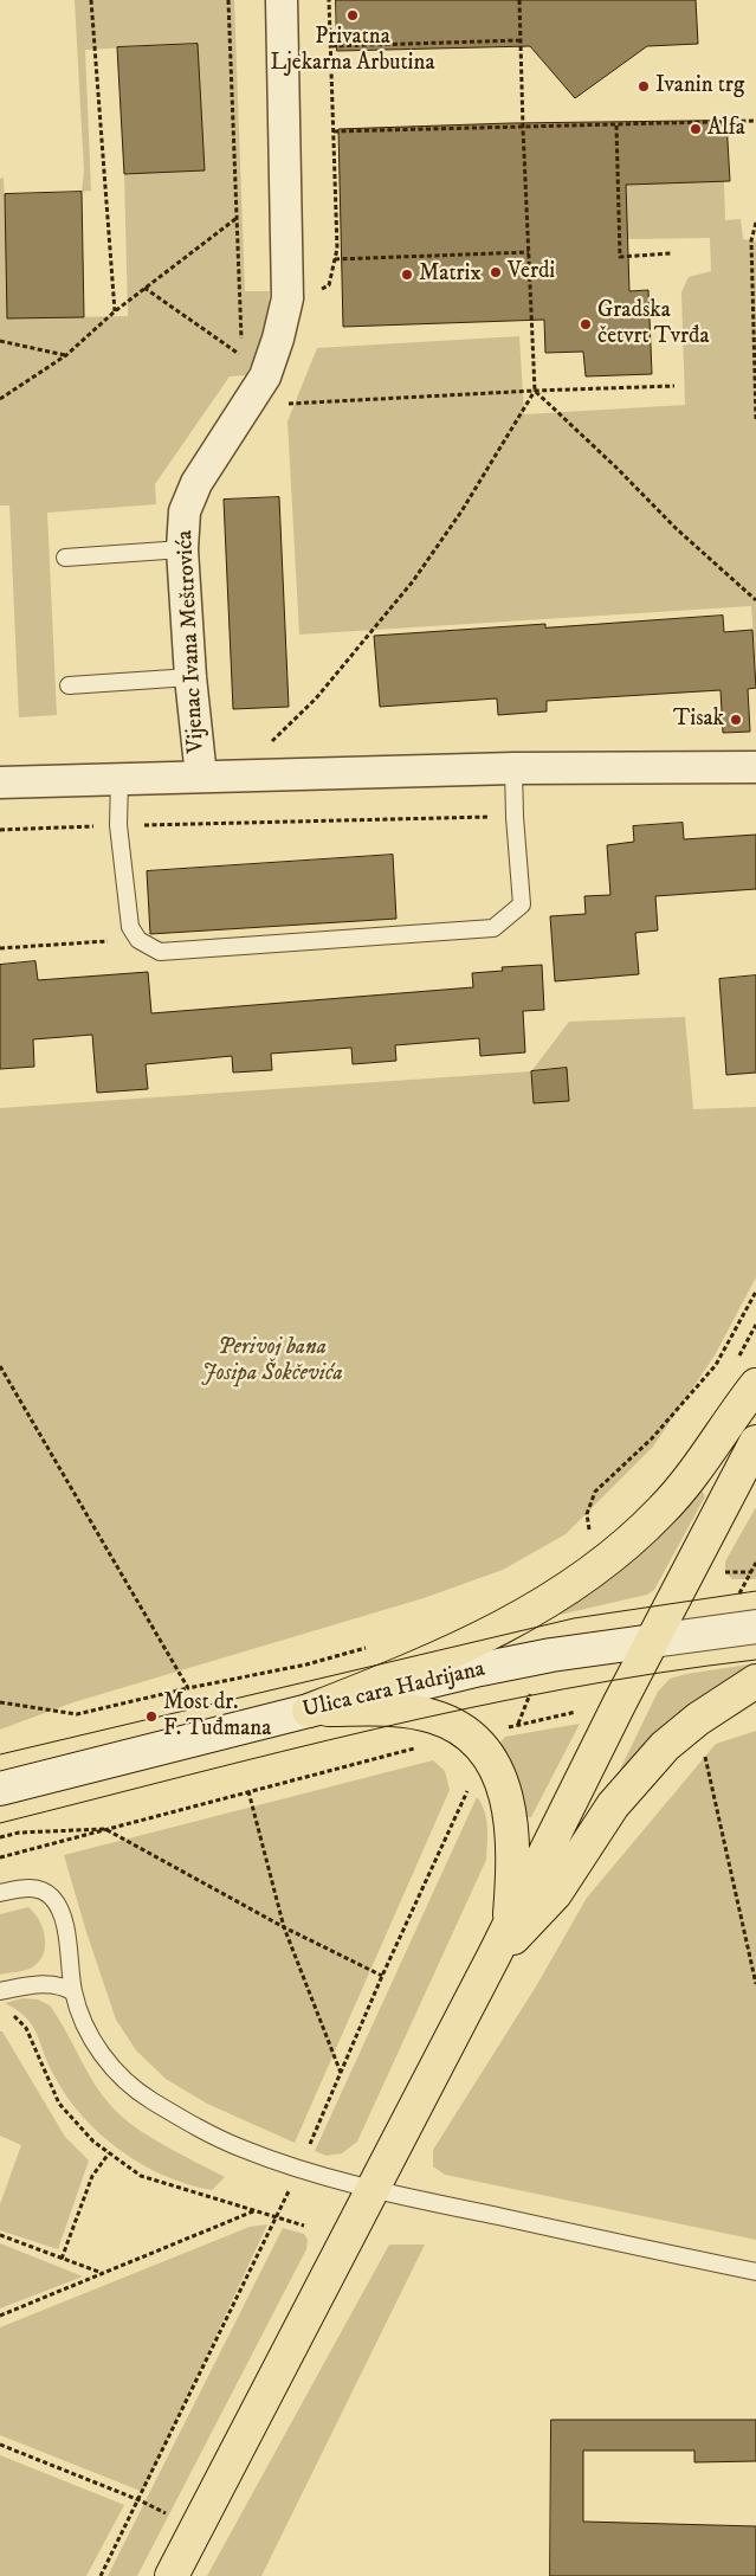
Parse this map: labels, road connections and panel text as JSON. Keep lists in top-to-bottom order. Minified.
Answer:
{"streets":{"main road":["Ulica cara Hadrijana"],"street":["Vijenac Ivana Meštrovića"]},"parks":["Perivoj bana Josipa Šokčevića"],"places":["Privatna Ljekarna Arbutina","Ivanin trg","Alfa","Verdi","Matrix","Gradska četvrt Tvrđa","Tisak","Most dr. F. Tuđmana"]}
